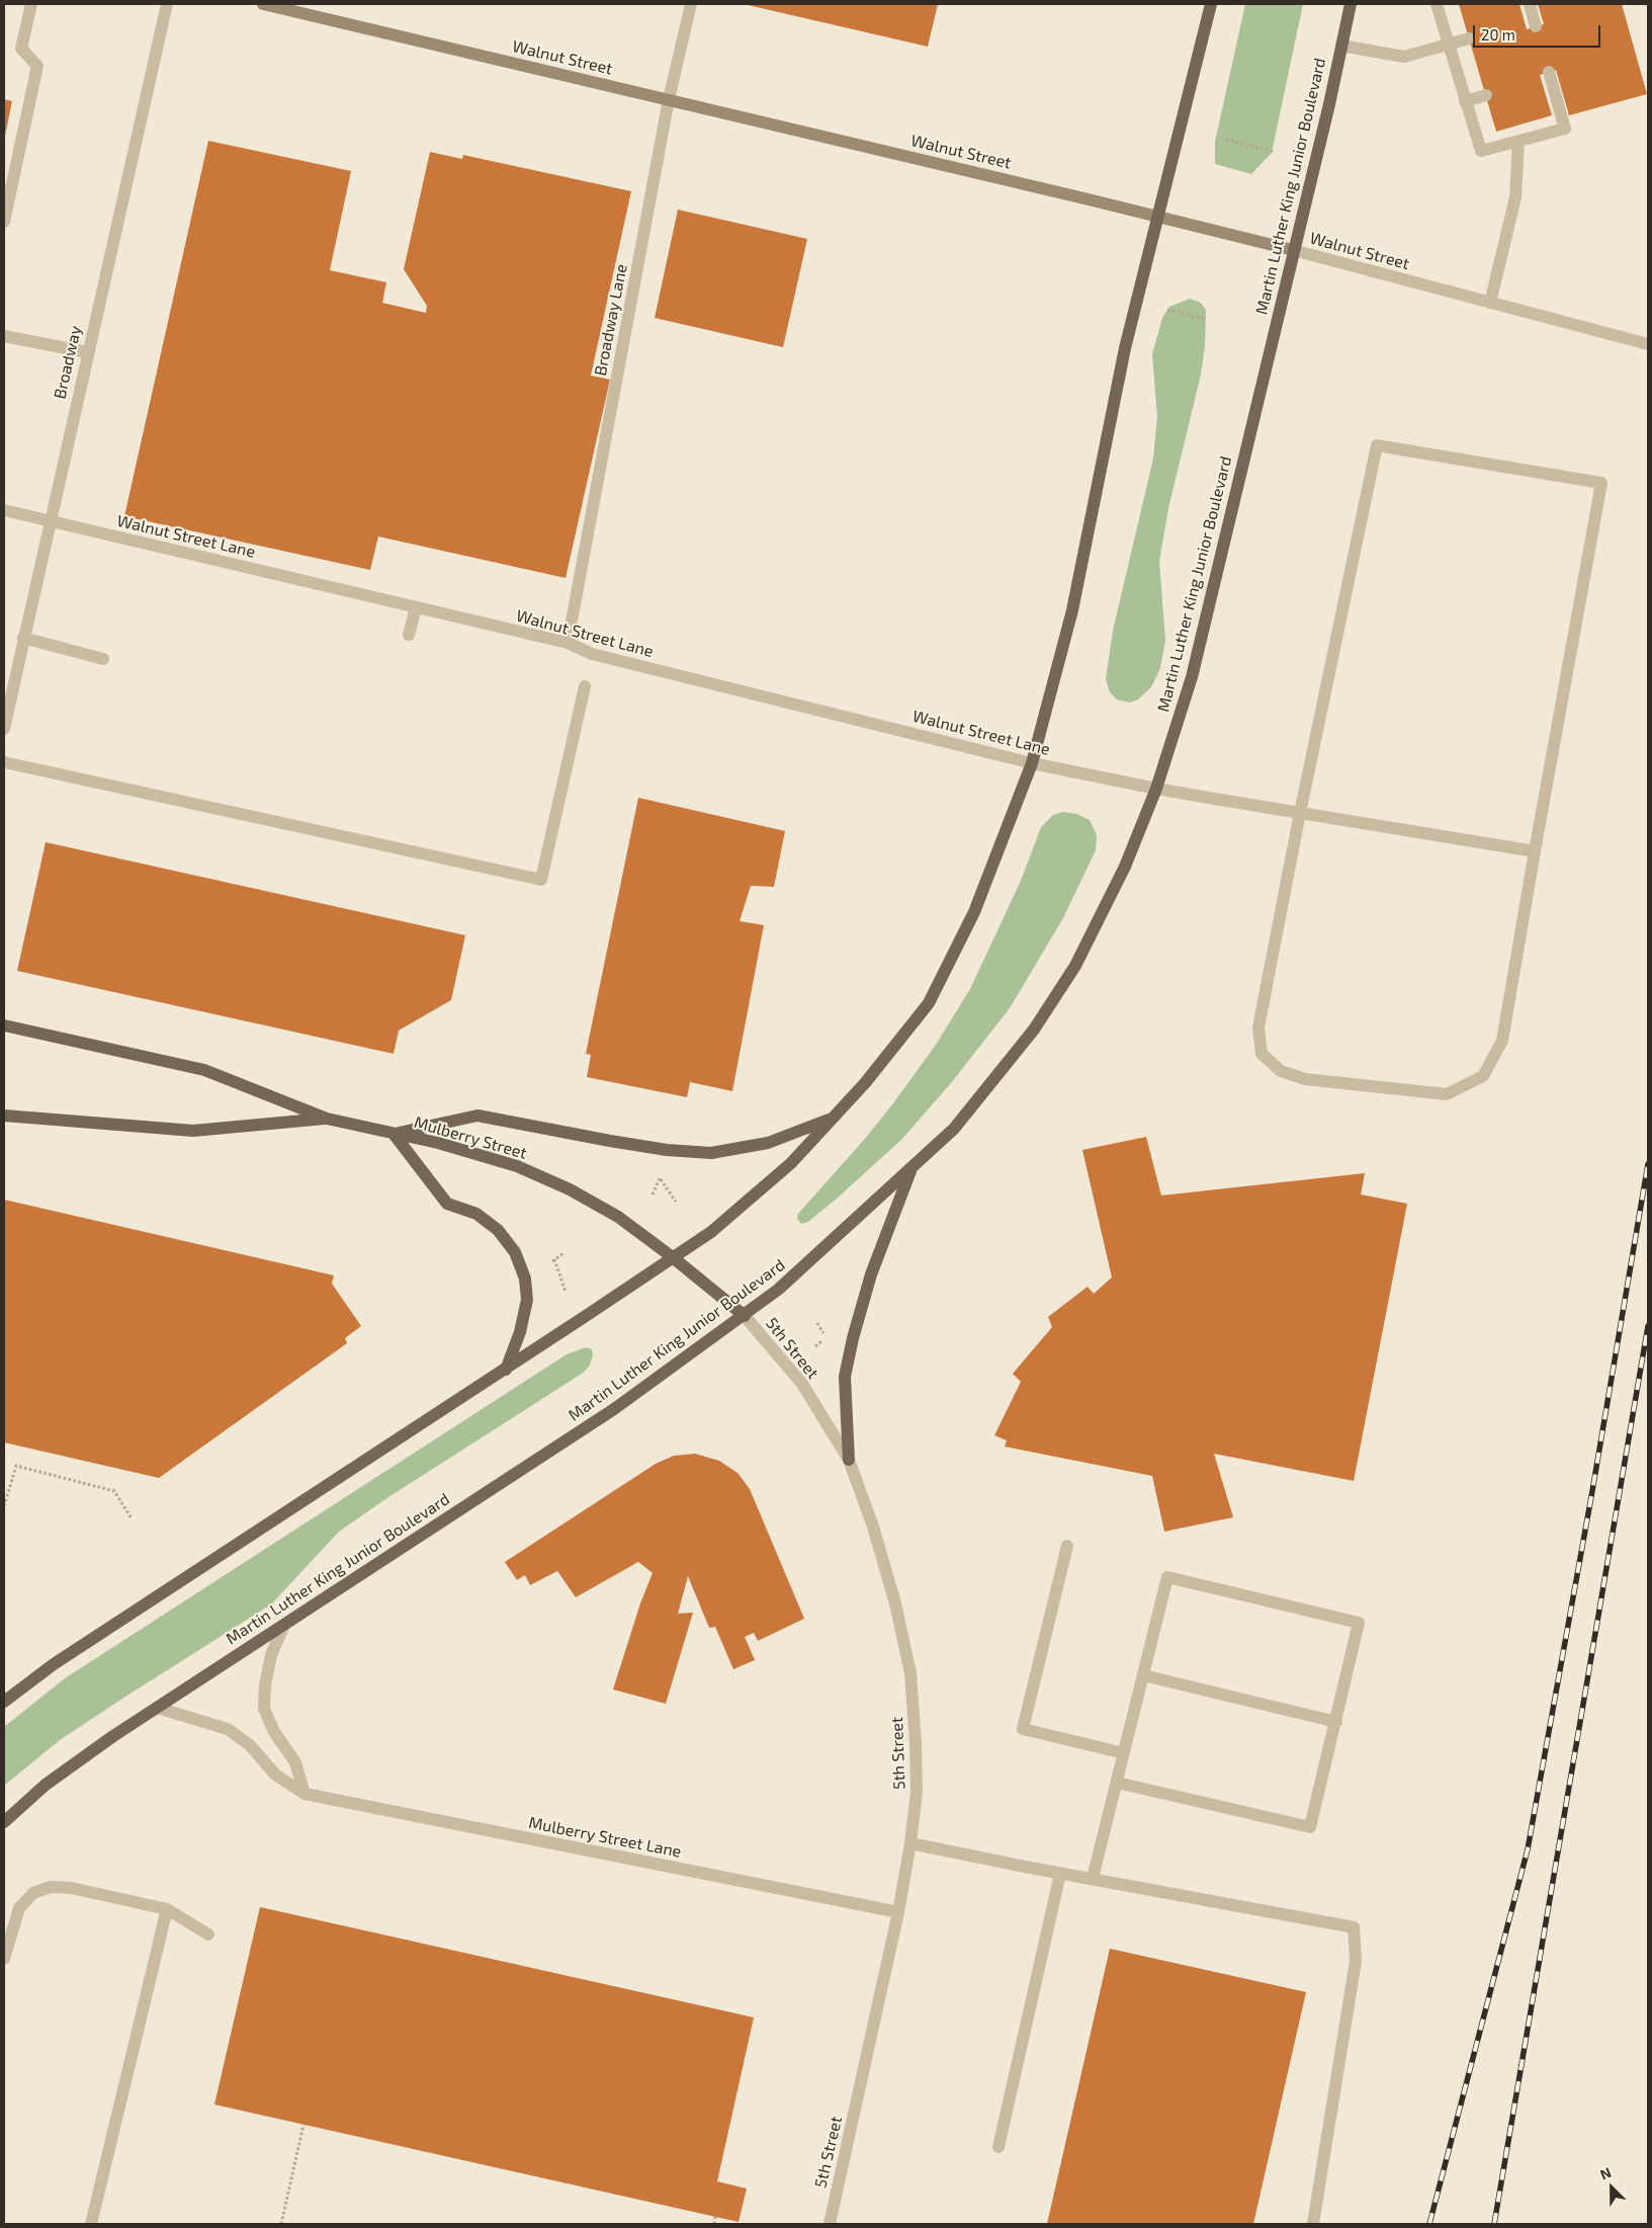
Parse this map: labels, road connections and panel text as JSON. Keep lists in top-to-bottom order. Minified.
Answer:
{"streets":{"main road":["Martin Luther King Junior Boulevard","Mulberry Street"],"street":["Walnut Street","Broadway Lane","Broadway","Walnut Street Lane","5th Street","Mulberry Street Lane"]},"crossings":[["Walnut Street","Martin Luther King Junior Boulevard"],["Walnut Street","Broadway Lane"],["Martin Luther King Junior Boulevard","Walnut Street Lane"],["Martin Luther King Junior Boulevard","Mulberry Street"],["Martin Luther King Junior Boulevard","5th Street"],["Martin Luther King Junior Boulevard","Mulberry Street Lane"],["Broadway Lane","Walnut Street Lane"],["Broadway","Walnut Street Lane"],["Mulberry Street","5th Street"],["5th Street","Mulberry Street Lane"]],"scale_bar":"20 m","north":"top left"}
